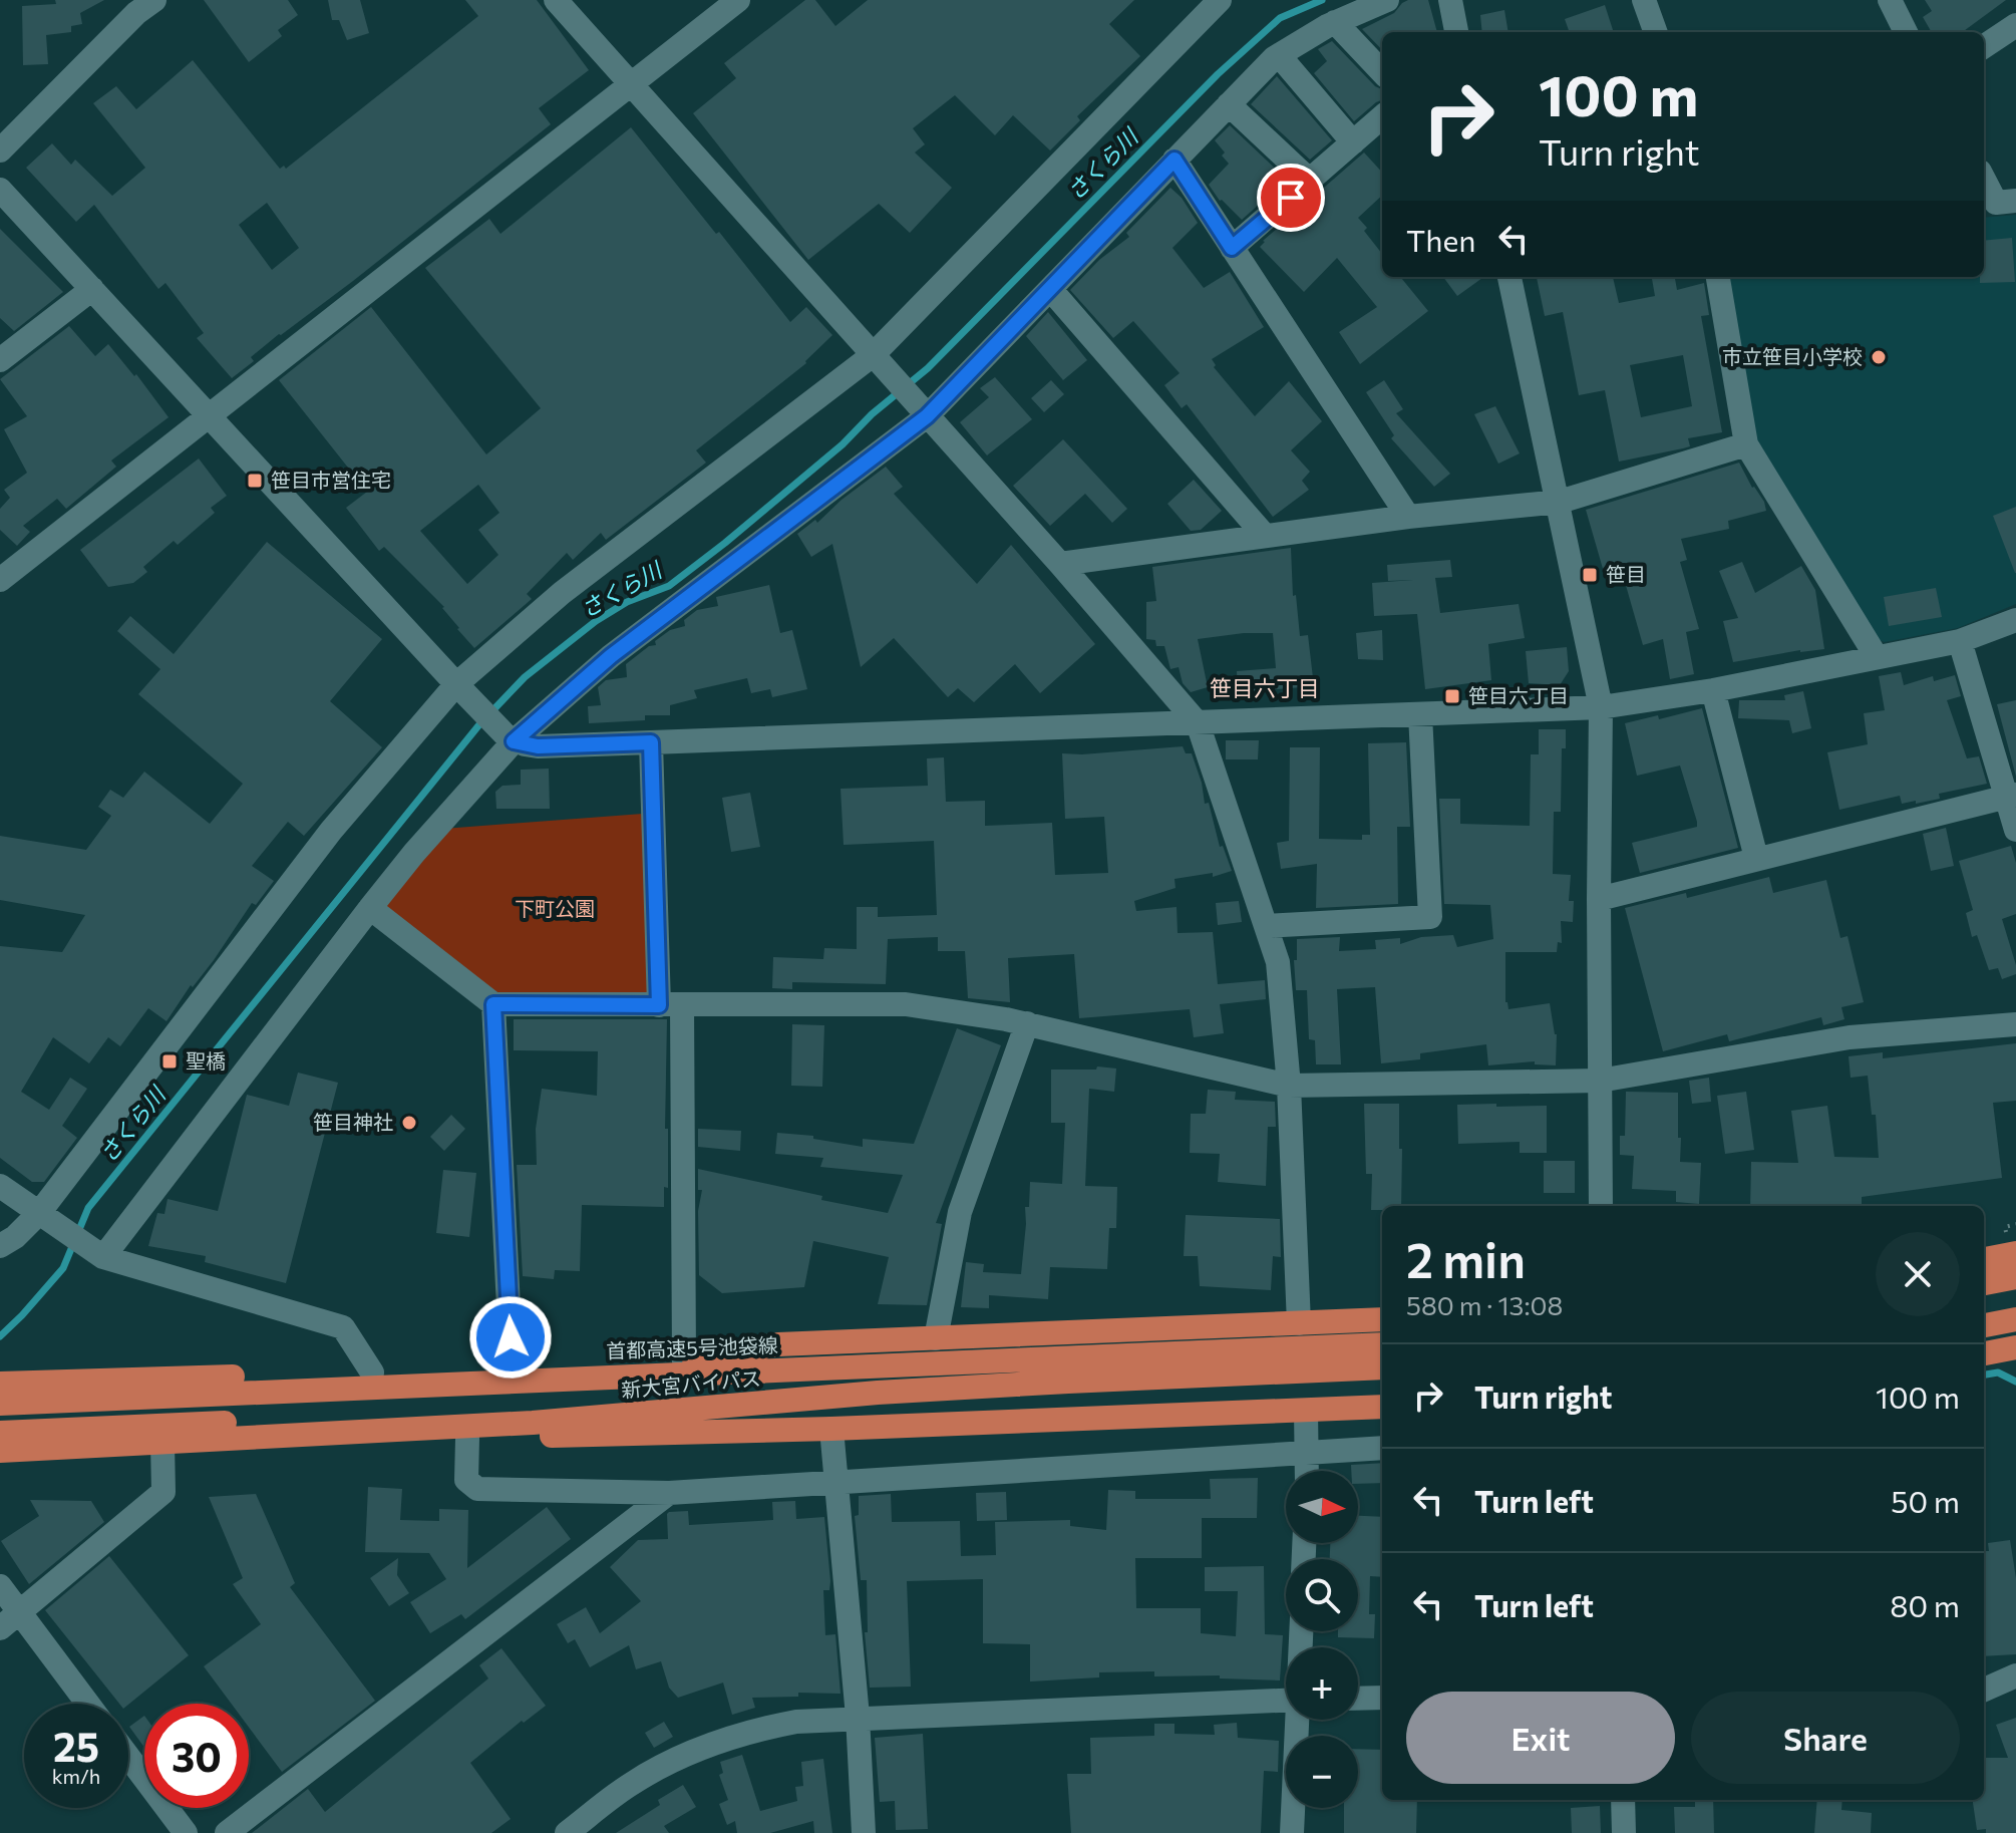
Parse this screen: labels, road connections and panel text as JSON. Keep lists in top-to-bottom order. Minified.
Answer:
{"streets":{"highway":["首都高速5号池袋線","新大宮バイパス"]},"districts":["笹目六丁目"],"water":["さくら川"],"parks":["下町公園"],"places":{"other":["市立笹目小学校","笹目神社"],"transit":["笹目市営住宅","笹目","笹目六丁目","聖橋"]},"north":"right","page":{"turn":["100 m","Turn right"],"then":"Then","heading":["2 min","580 m · 13:08"],"list":[{"name":"Turn right","value":"100 m"},{"name":"Turn left","value":"50 m"},{"name":"Turn left","value":"80 m"}],"map_buttons":["+","−"],"buttons":["Exit","Share"],"speed":"25 km/h","limit":"30"}}
